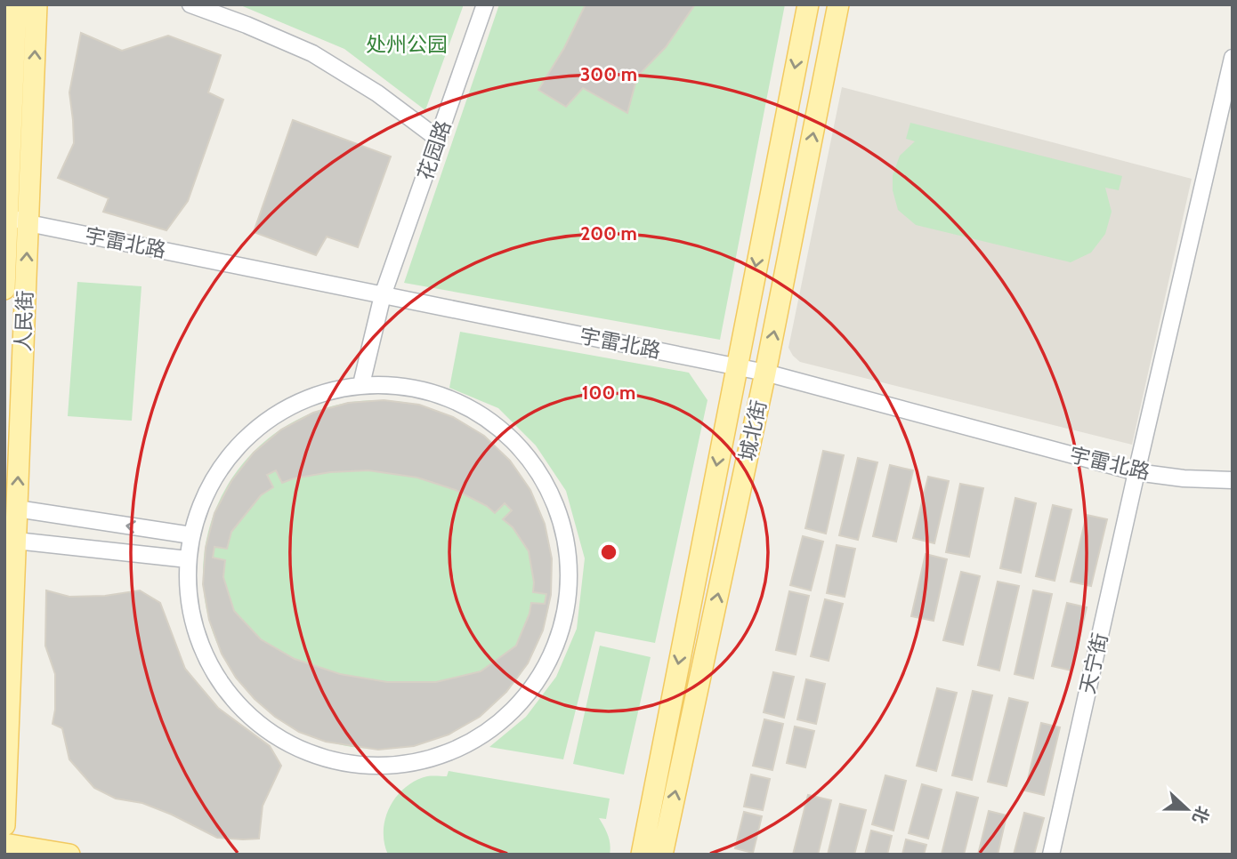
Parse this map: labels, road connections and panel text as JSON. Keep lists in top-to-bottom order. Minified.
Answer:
{"streets":{"main road":["人民街","城北街"],"street":["花园路","宇雷北路","天宁街"]},"crossings":[["花园路","宇雷北路"],["宇雷北路","人民街"],["宇雷北路","城北街"],["宇雷北路","天宁街"]],"parks":["处州公园"],"north":"right","rings":["300 m","200 m","100 m"]}
